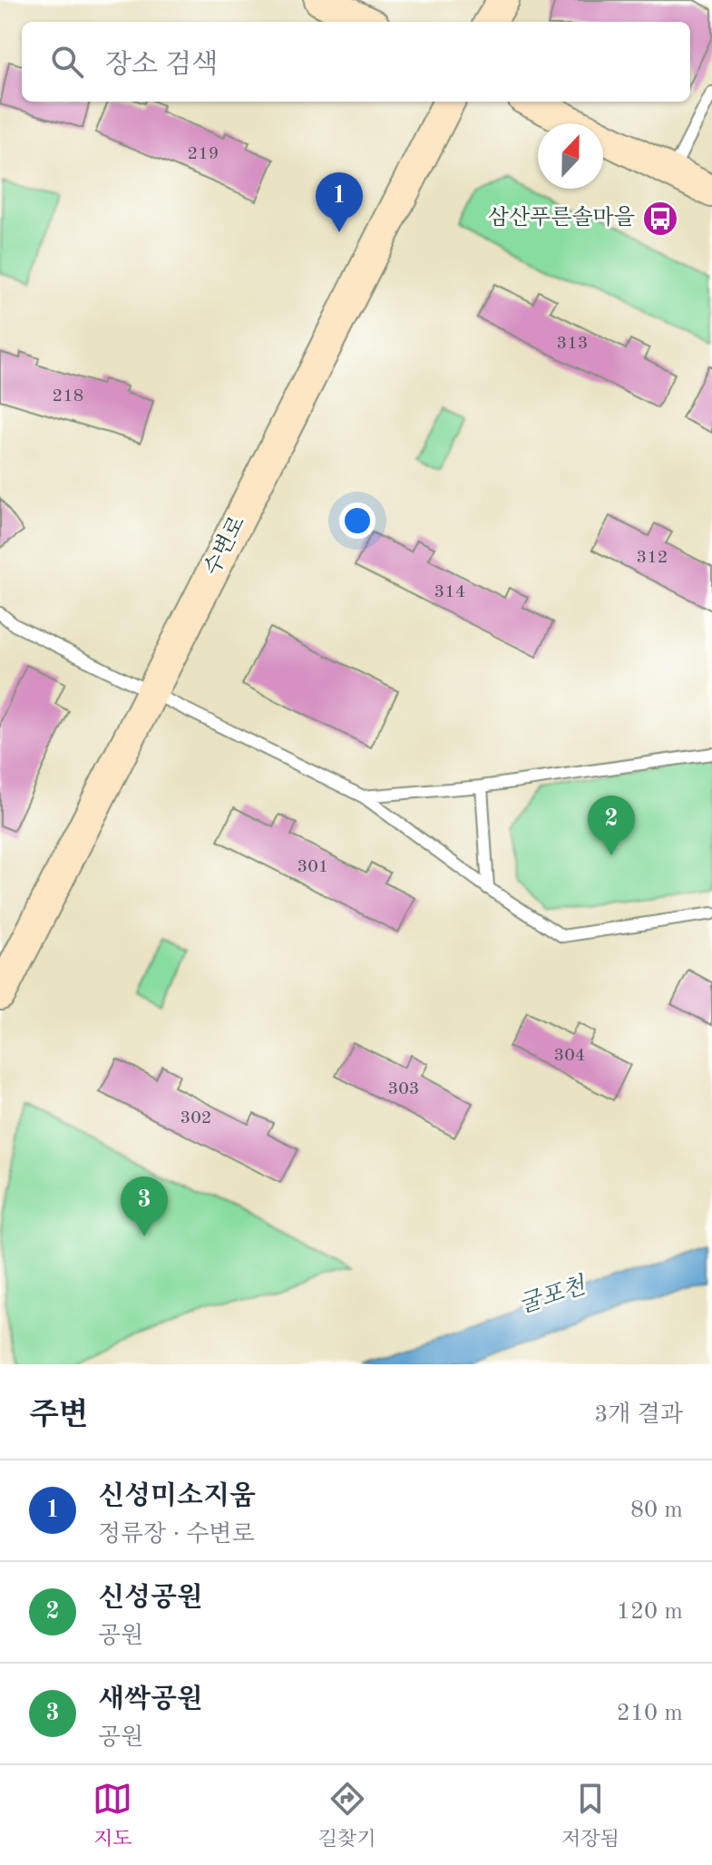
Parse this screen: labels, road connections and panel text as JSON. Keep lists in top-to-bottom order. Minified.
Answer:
{"streets":{"main road":["수변로"]},"water":["굴포천"],"places":{"bus stop":["삼산푸른솔마을"]},"house_numbers":["219","313","218","312","314","301","304","303","302"],"north":"top","page":{"search":"장소 검색","pins":["1","2","3"],"heading":["주변","3개 결과"],"list":[{"mark":"1","name":"신성미소지움","note":"정류장 · 수변로","value":"80 m"},{"mark":"2","name":"신성공원","note":"공원","value":"120 m"},{"mark":"3","name":"새싹공원","note":"공원","value":"210 m"}],"nav":["지도","길찾기","저장됨"]}}
